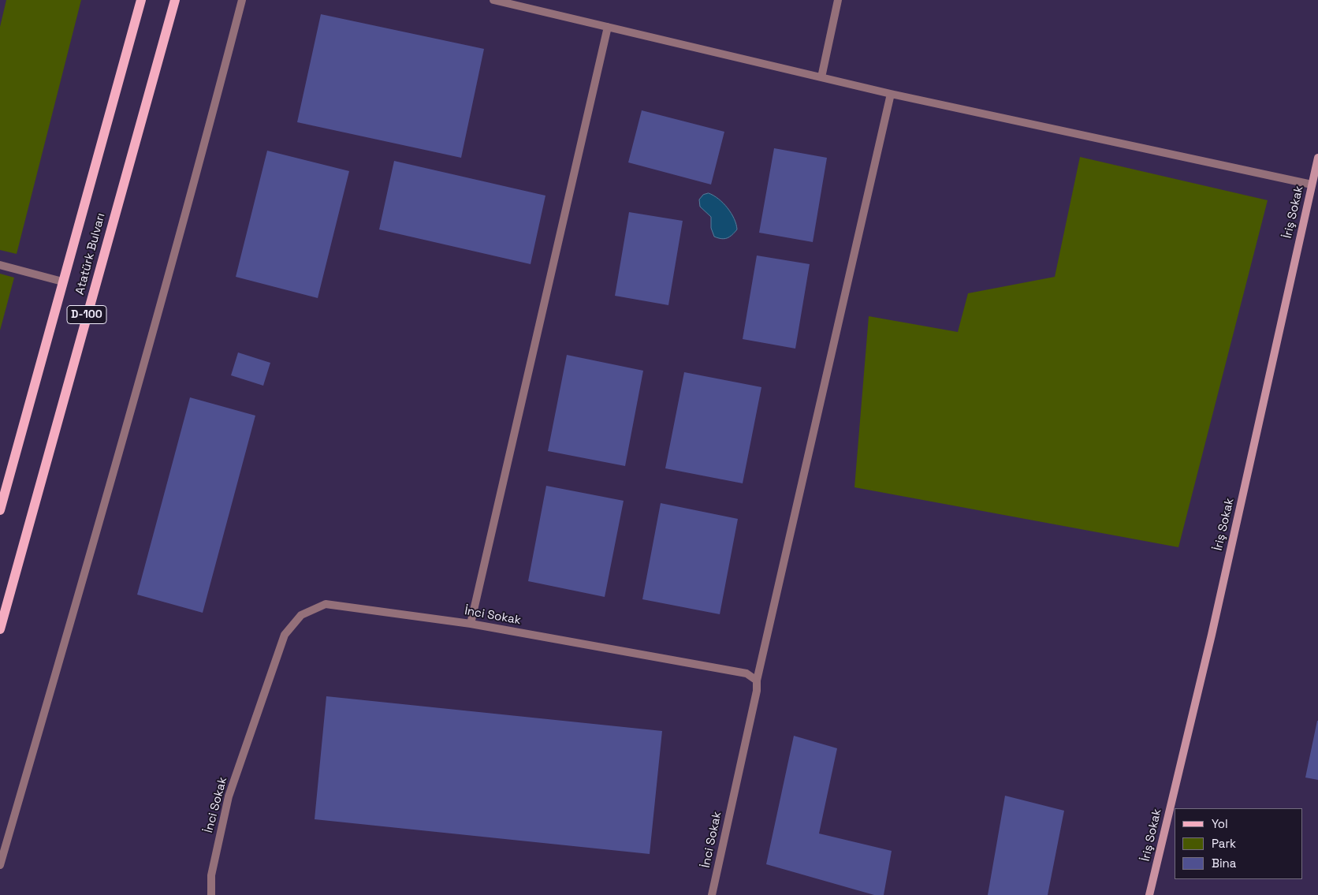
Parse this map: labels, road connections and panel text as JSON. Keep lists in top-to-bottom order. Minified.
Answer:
{"streets":{"main road":["İriş Sokak","Atatürk Bulvarı","D-100"],"street":["İnci Sokak"]},"legend":["Yol","Park","Bina"]}
